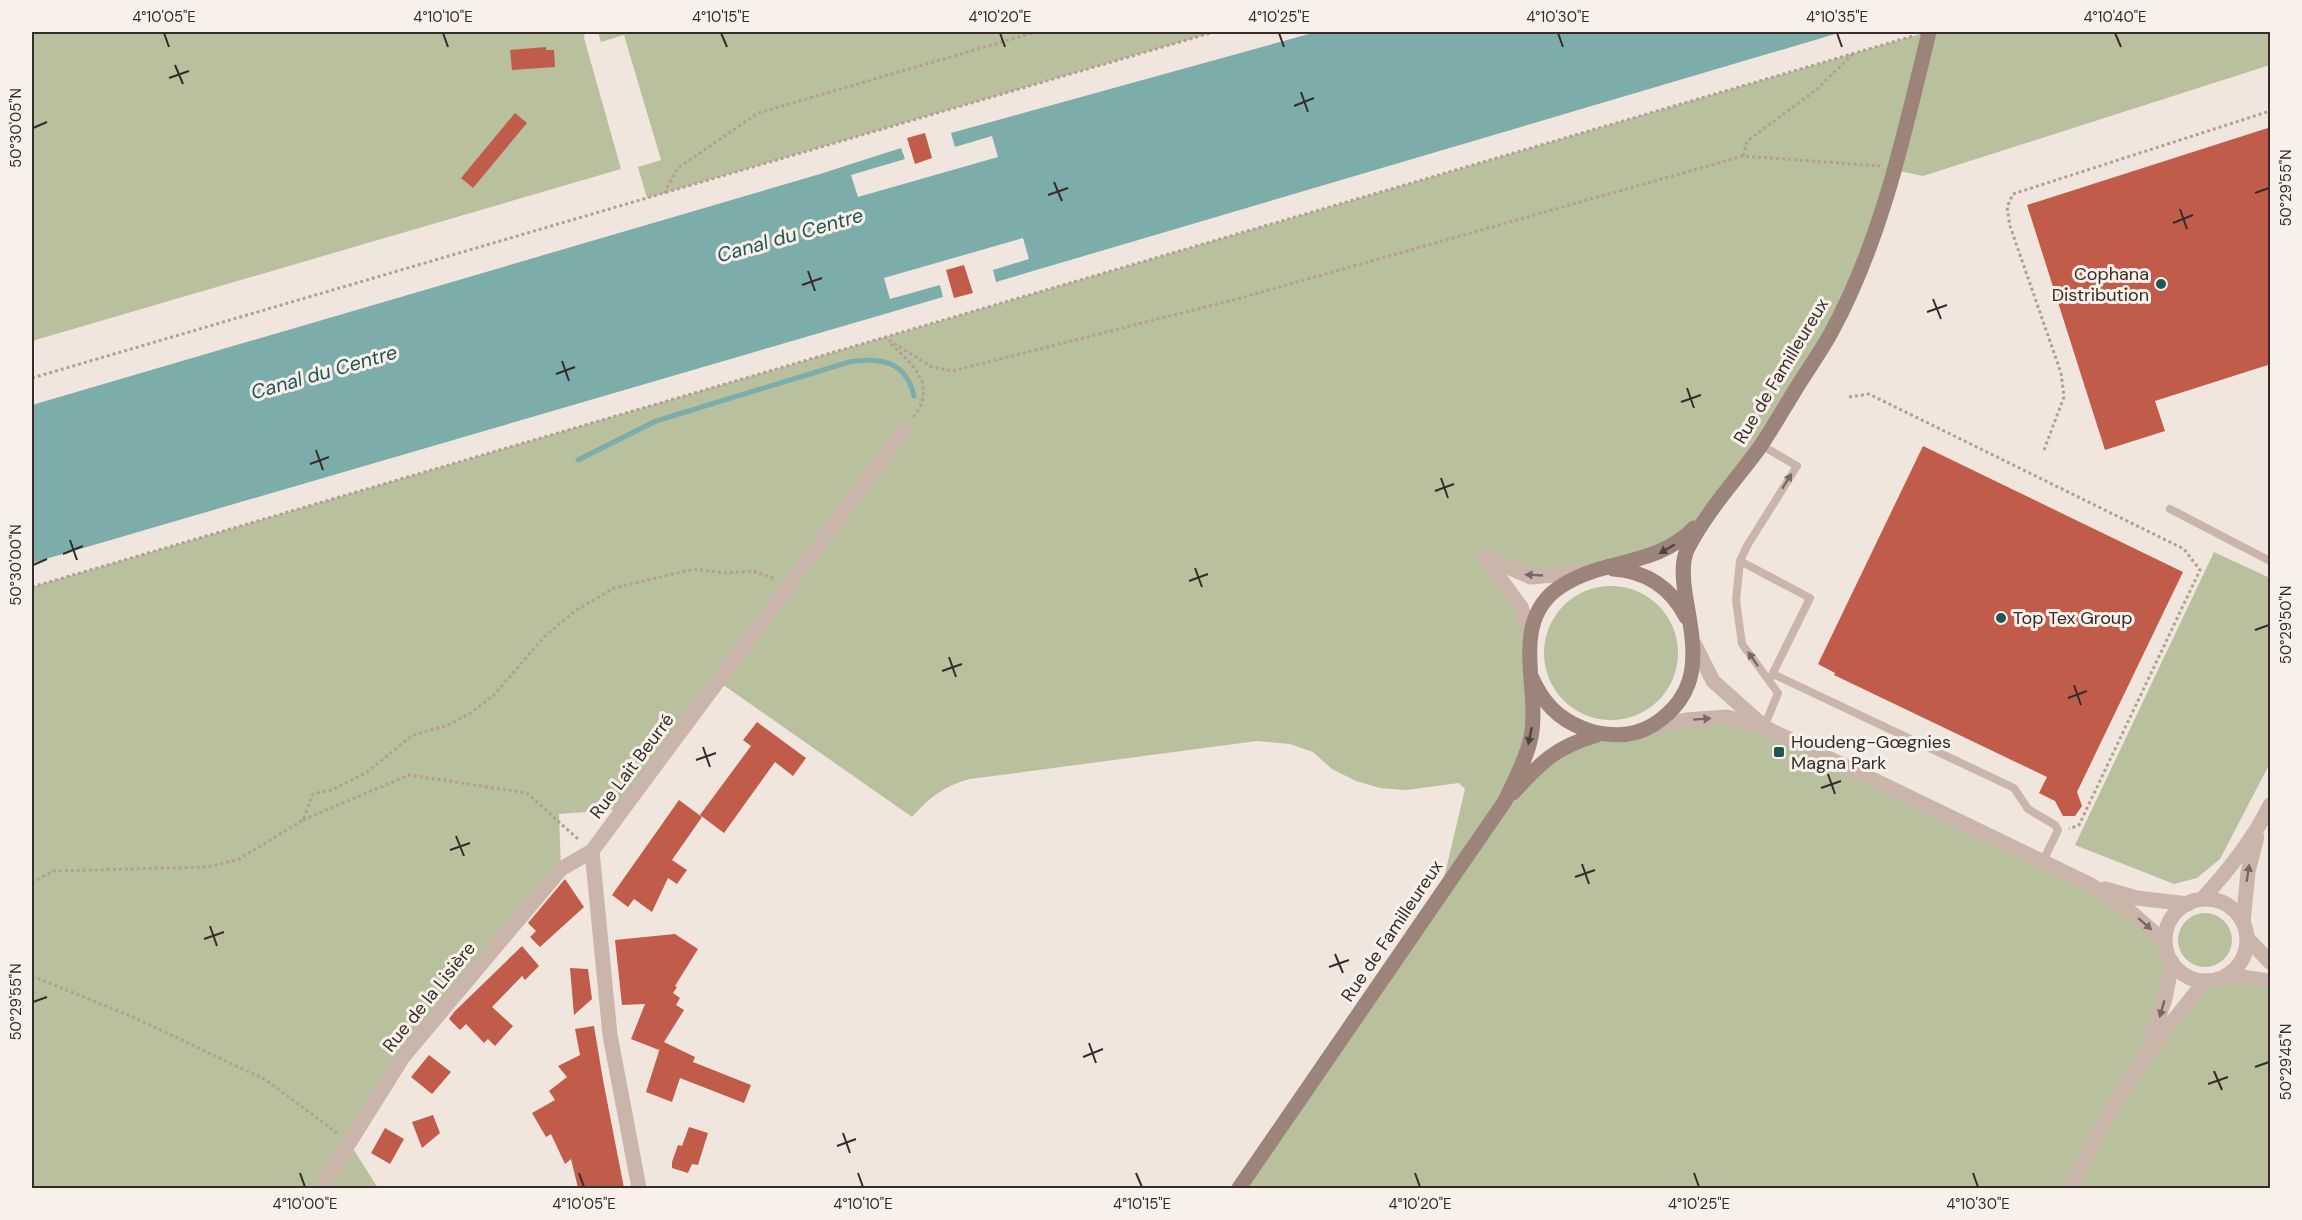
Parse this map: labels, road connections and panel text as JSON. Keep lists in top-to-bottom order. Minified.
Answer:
{"streets":{"street":["Rue de Familleureux","Rue Lait Beurré","Rue de la Lisière"]},"crossings":[["Rue Lait Beurré","Rue de la Lisière"]],"water":["Canal du Centre"],"places":{"other":["Cophana Distribution","Top Tex Group"],"transit":["Houdeng-Gœgnies Magna Park"]},"coordinates":["4°10'05\"E","4°10'10\"E","4°10'15\"E","4°10'20\"E","4°10'25\"E","4°10'30\"E","4°10'35\"E","4°10'40\"E","50°30'05\"N","50°29'55\"N","50°30'00\"N","50°29'50\"N","50°29'45\"N","4°10'00\"E"]}
